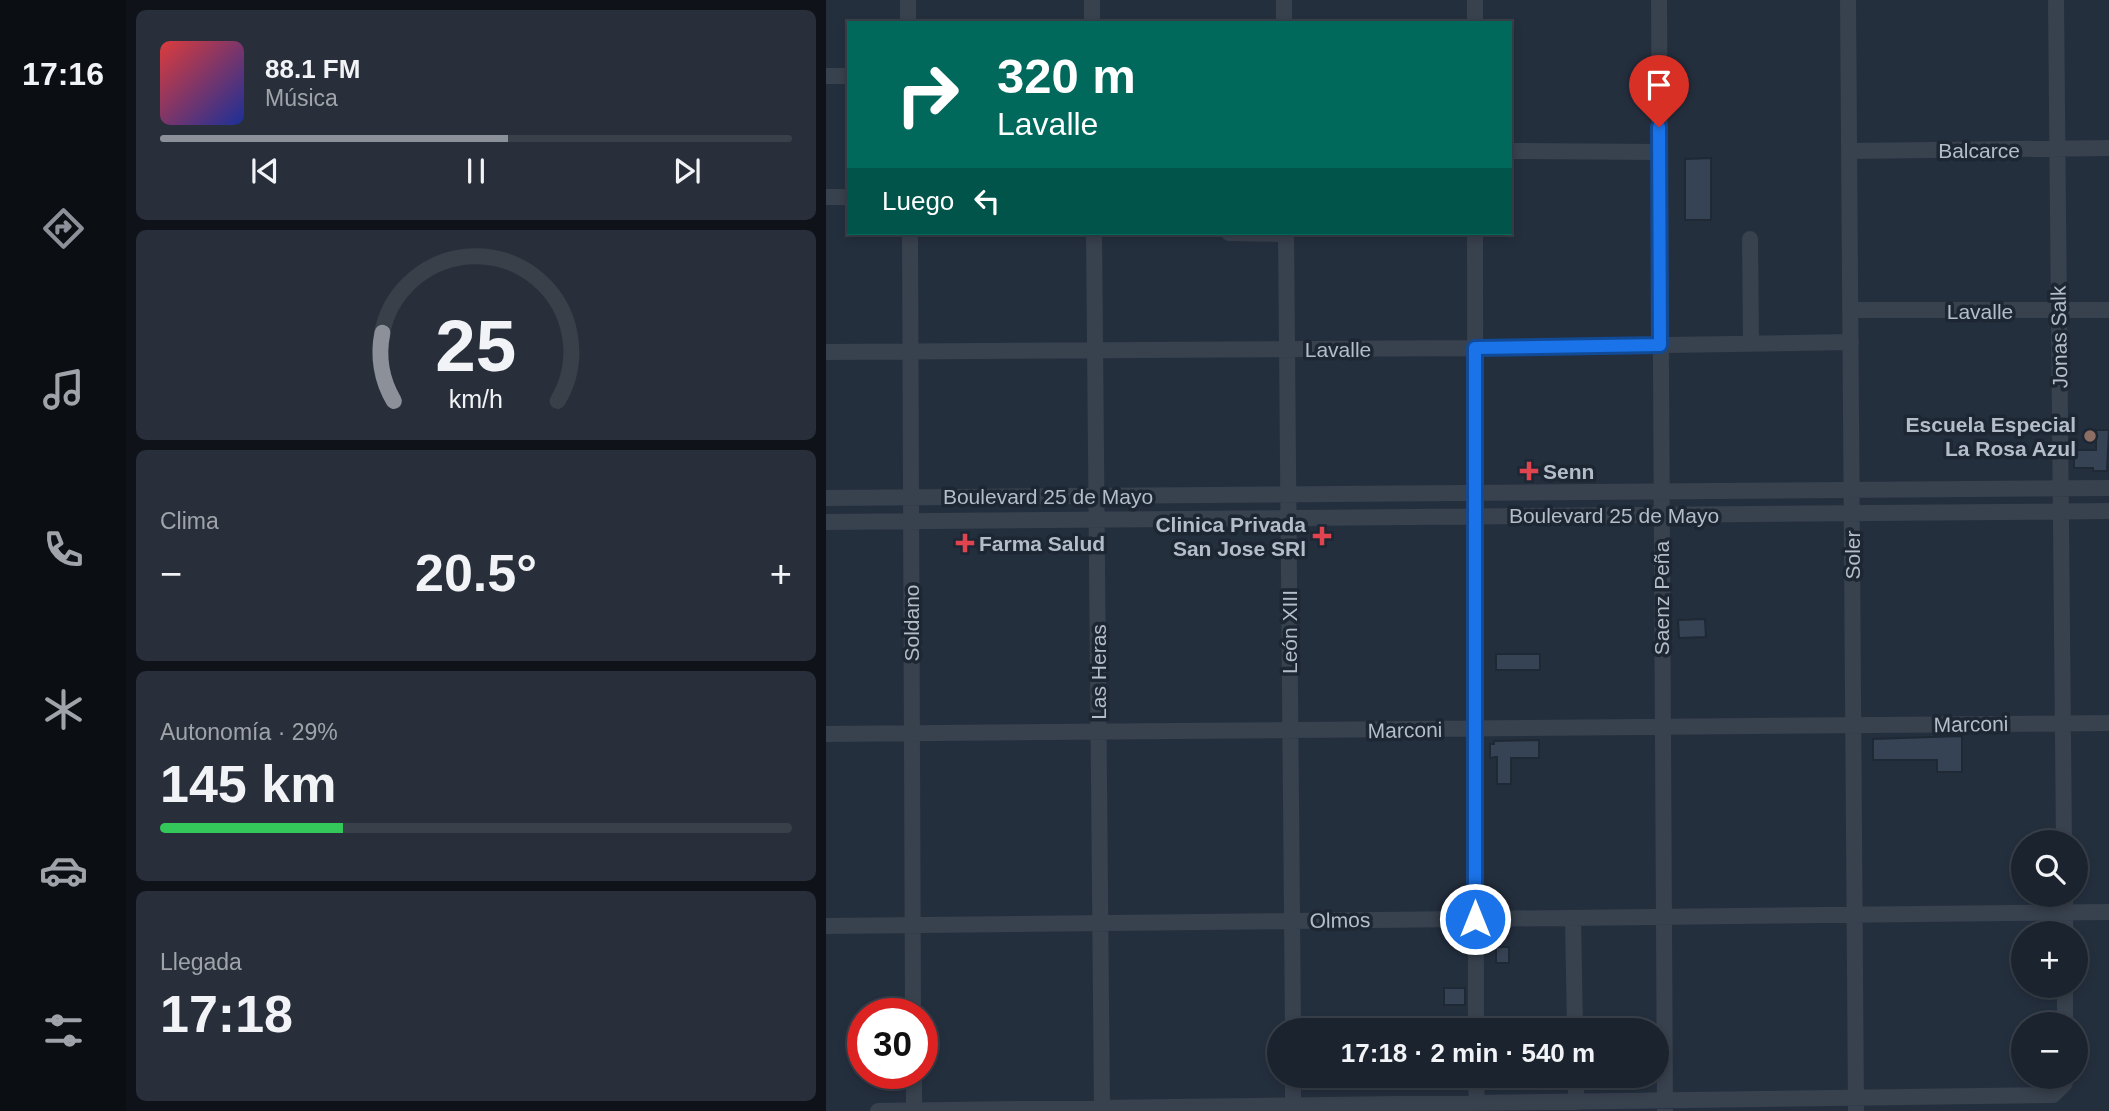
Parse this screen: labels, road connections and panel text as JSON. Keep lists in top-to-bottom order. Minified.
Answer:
{"streets":{"street":["Balcarce","Lavalle","Jonas Salk","Boulevard 25 de Mayo","Soler","Saenz Peña","Soldano","León XIII","Las Heras","Marconi","Olmos"]},"crossings":[["Balcarce","Jonas Salk"],["Balcarce","Soler"],["Lavalle","Jonas Salk"],["Lavalle","Soler"],["Lavalle","Saenz Peña"],["Lavalle","Soldano"],["Lavalle","León XIII"],["Lavalle","Las Heras"],["Jonas Salk","Boulevard 25 de Mayo"],["Jonas Salk","Marconi"],["Boulevard 25 de Mayo","Soler"],["Boulevard 25 de Mayo","Saenz Peña"],["Boulevard 25 de Mayo","Soldano"],["Boulevard 25 de Mayo","León XIII"],["Boulevard 25 de Mayo","Las Heras"],["Soler","Marconi"],["Soler","Olmos"],["Saenz Peña","Marconi"],["Saenz Peña","Olmos"],["Soldano","Marconi"],["Soldano","Olmos"],["León XIII","Marconi"],["León XIII","Olmos"],["Las Heras","Marconi"],["Las Heras","Olmos"]],"places":{"other":["Escuela Especial La Rosa Azul"],"health":["Senn","Clinica Privada San Jose SRl","Farma Salud"]},"page":{"tabs":"17:16","turn":["320 m","Lavalle"],"song":["88.1 FM","Música"],"then":"Luego","tile":["Clima",["Autonomía · 29%","145 km"],["Llegada","17:18"]],"heat":["−","20.5°","+"],"map_buttons":["+","−"],"limit":"30","trip":"17:18 · 2 min · 540 m","gauge":["25","km/h"]}}
